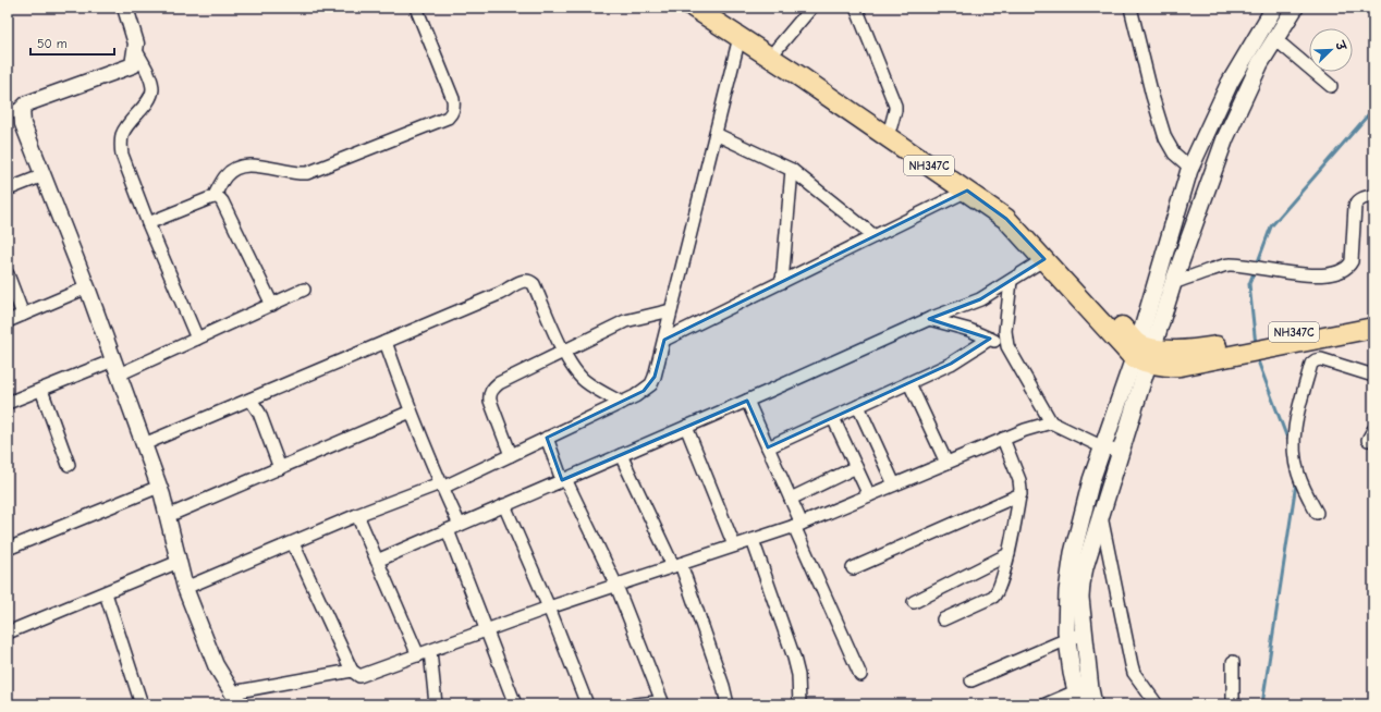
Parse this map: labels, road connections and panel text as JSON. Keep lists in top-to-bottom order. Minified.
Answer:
{"streets":{"highway":["NH347C"]},"scale_bar":"50 m","north":"top right"}
